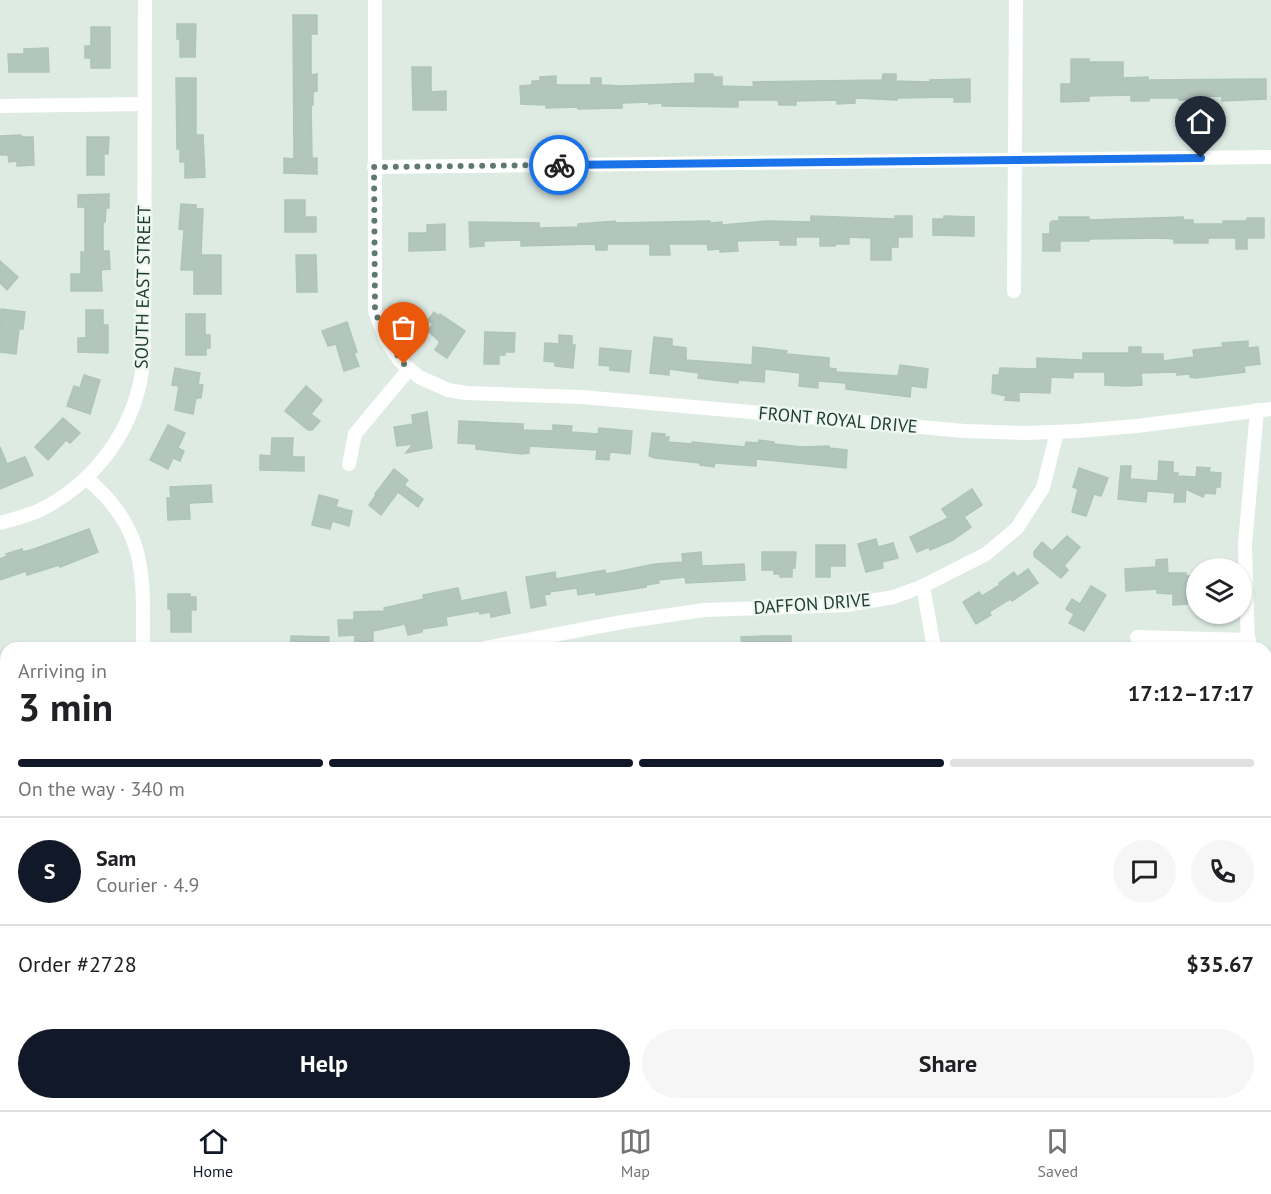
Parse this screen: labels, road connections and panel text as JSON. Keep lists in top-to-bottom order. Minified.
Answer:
{"streets":{"street":["SOUTH EAST STREET","FRONT ROYAL DRIVE","DAFFON DRIVE"]},"crossings":[["FRONT ROYAL DRIVE","DAFFON DRIVE"]],"page":{"heading":["3 min","Arriving in","17:12–17:17"],"panel":["Sam","Courier · 4.9","Order #2728","$35.67"],"bar":"On the way · 340 m","round":"S","buttons":["Help","Share"],"tabs":["Home","Map","Saved"]}}
